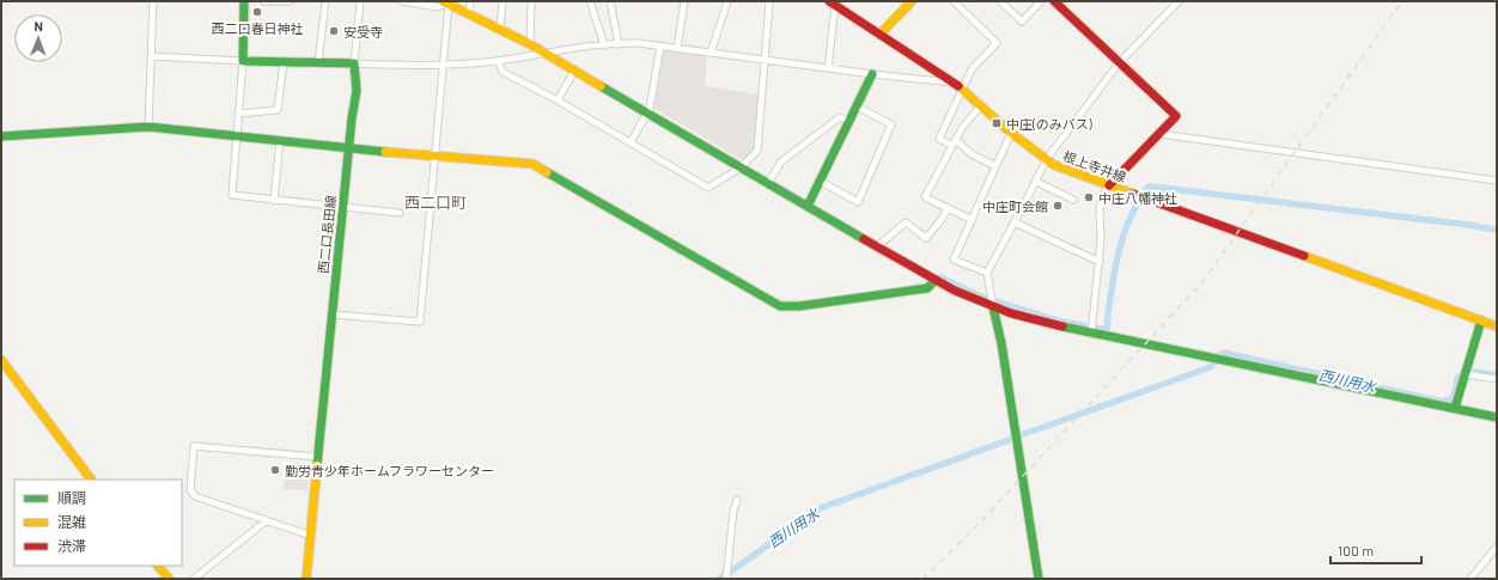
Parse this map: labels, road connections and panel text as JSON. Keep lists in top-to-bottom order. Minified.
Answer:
{"streets":{"street":["根上寺井線","西二口長田線"]},"districts":["西二口町"],"water":["西川用水"],"places":{"other":["西二口春日神社","安受寺","中庄八幡神社","中庄町会館","勤労青少年ホームフラワーセンター"],"transit":["中庄(のみバス)"]},"legend":["順調","混雑","渋滞"],"scale_bar":"100 m","north":"top"}
